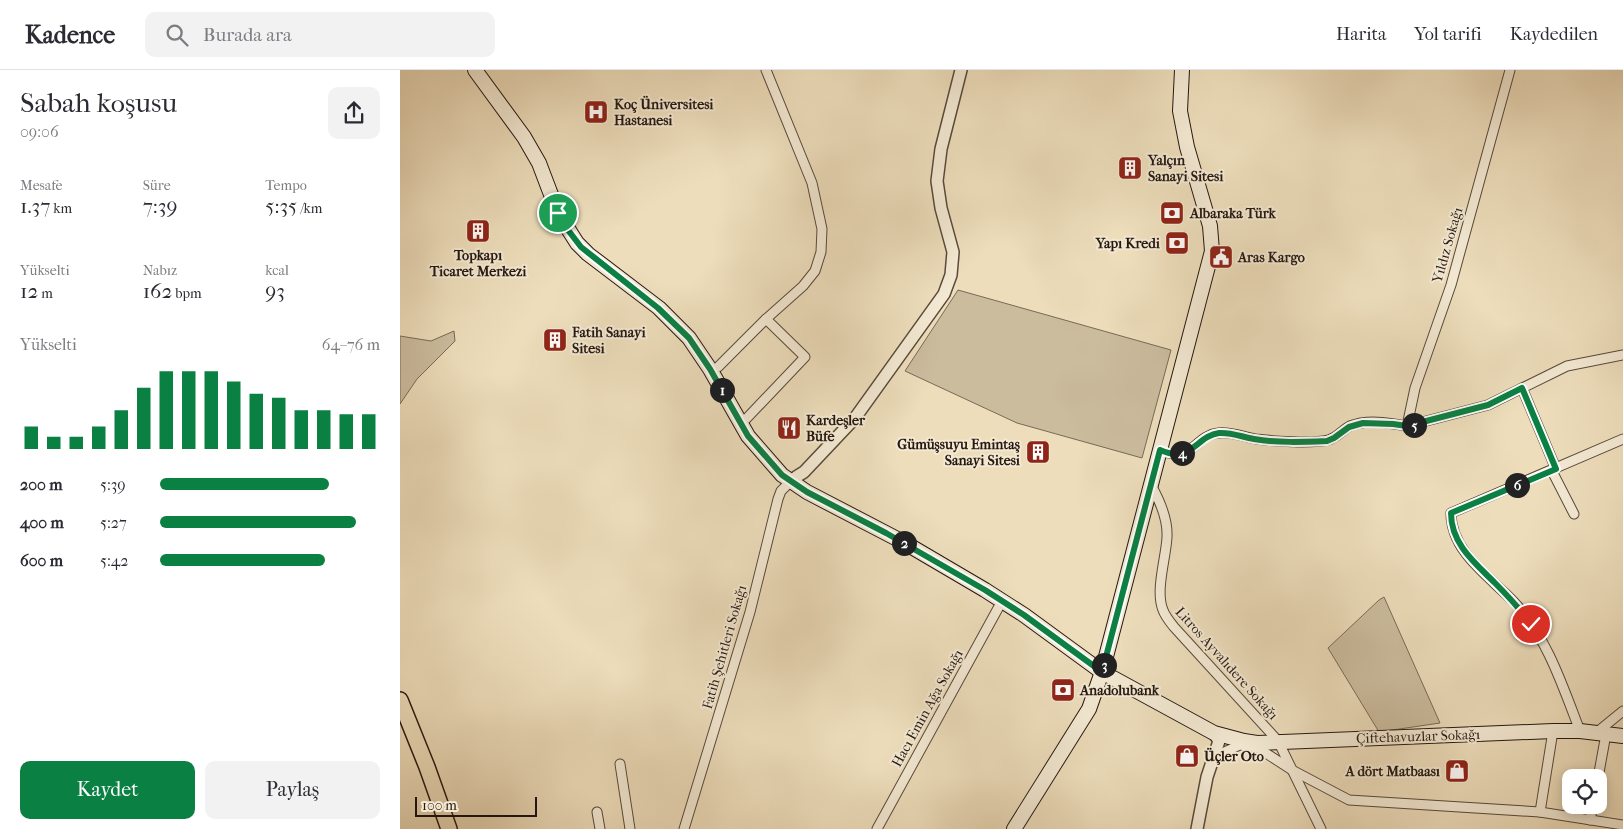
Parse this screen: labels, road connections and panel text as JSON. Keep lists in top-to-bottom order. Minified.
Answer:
{"streets":{"main road":["Çiftehavuzlar Sokağı"],"street":["Yıldız Sokağı","Fatih Şehitleri Sokağı","Litros Ayvalıdere Sokağı","Hacı Emin Ağa Sokağı"]},"crossings":[["Litros Ayvalıdere Sokağı","Çiftehavuzlar Sokağı"]],"places":{"hospital":["Koç Üniversitesi Hastanesi"],"building":["Yalçın Sanayi Sitesi","Topkapı Ticaret Merkezi","Fatih Sanayi Sitesi","Gümüşsuyu Emintaş Sanayi Sitesi"],"bank":["Albaraka Türk","Yapı Kredi","Anadolubank"],"public building":["Aras Kargo"],"restaurant":["Kardeşler Büfe"],"shop":["Üçler Oto","A dört Matbaası"]},"scale_bar":"100 m","page":{"header":"Kadence","search":"Burada ara","nav":["Harita","Yol tarifi","Kaydedilen"],"heading":["Sabah koşusu","09:06"],"stats":[["Mesafe","1.37 km"],["Süre","7:39"],["Tempo","5:35 /km"],["Yükselti","12 m"],["Nabız","162 bpm"],["kcal","93"]],"chart":["Yükselti","64–76 m"],"pins":["1","5","4","6","2","3"],"list":[{"name":"200 m","note":"5:39"},{"name":"400 m","note":"5:27"},{"name":"600 m","note":"5:42"}],"buttons":["Kaydet","Paylaş"],"scale":"100 m"}}
